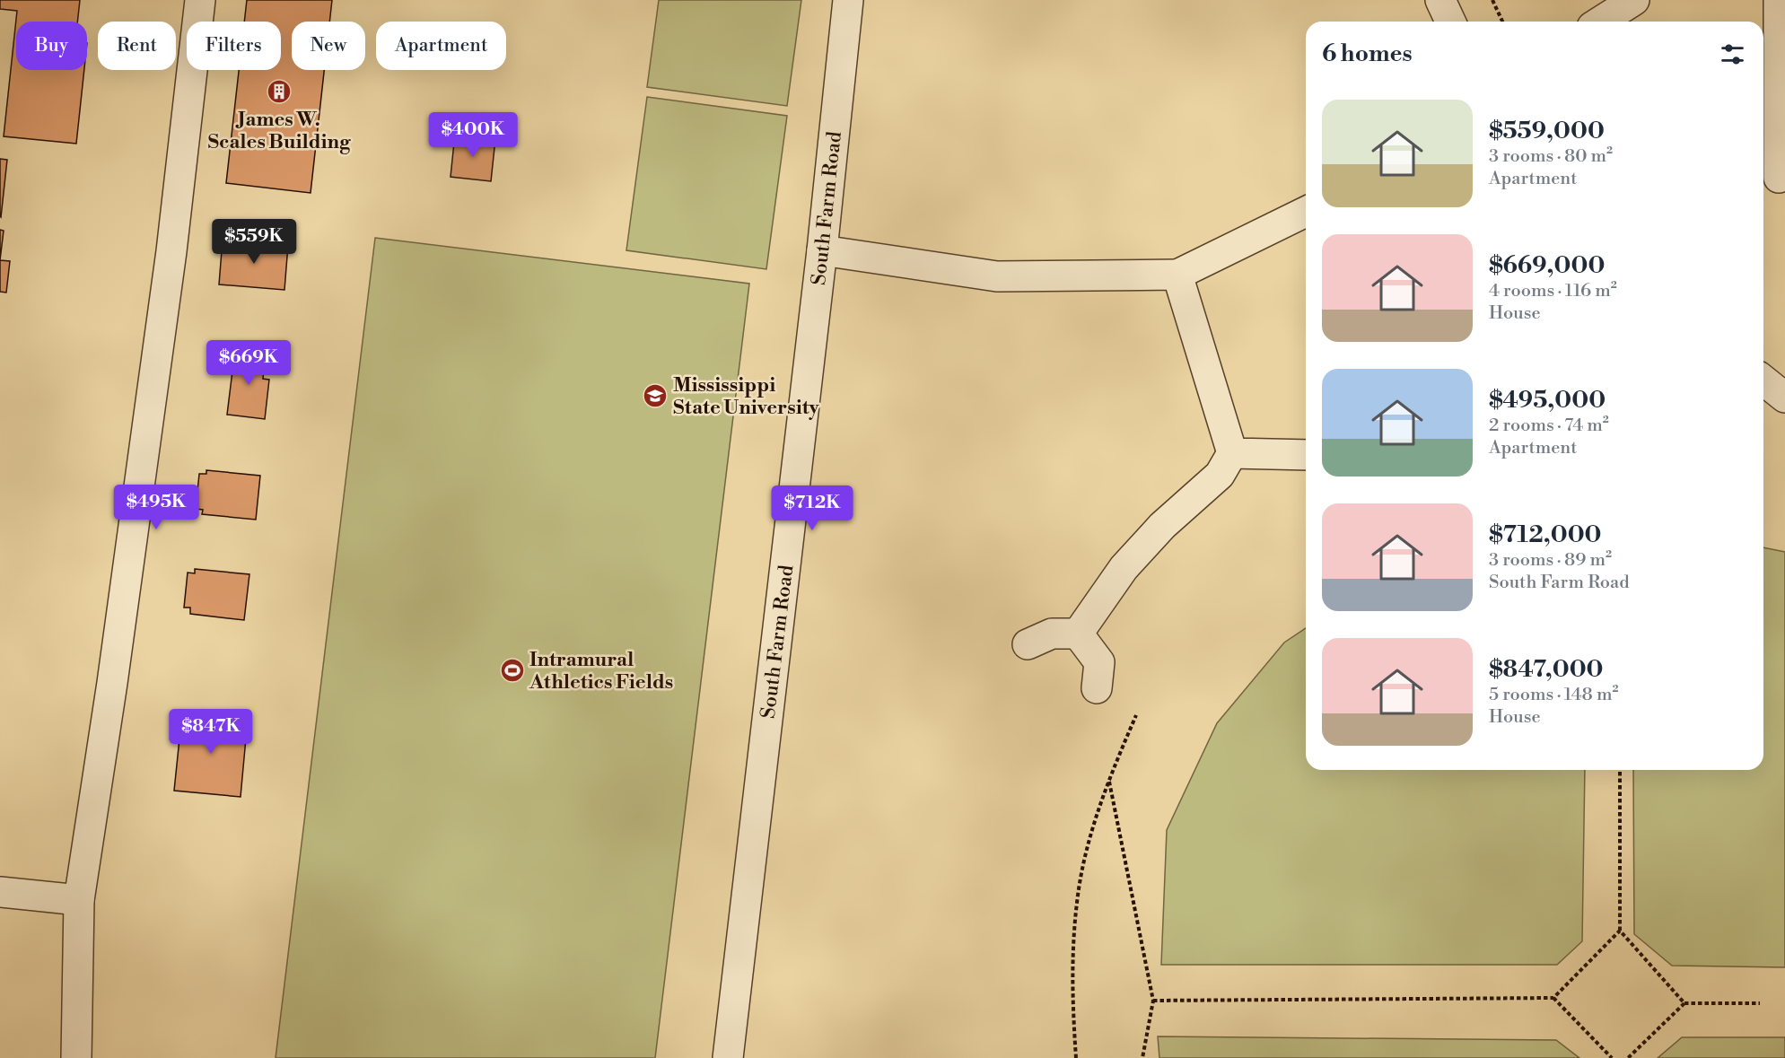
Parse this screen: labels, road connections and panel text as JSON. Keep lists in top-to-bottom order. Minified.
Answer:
{"streets":{"street":["South Farm Road"]},"places":{"building":["James W. Scales Building"],"school or university":["Mississippi State University"],"sports":["Intramural Athletics Fields"]},"page":{"chip":["Buy","Rent","Filters","New","Apartment"],"heading":"6 homes","list":[{"name":"$559,000","note":"3 rooms · 80 m² · Apartment"},{"name":"$669,000","note":"4 rooms · 116 m² · House"},{"name":"$495,000","note":"2 rooms · 74 m² · Apartment"},{"name":"$712,000","note":"3 rooms · 89 m² · South Farm Road"},{"name":"$847,000","note":"5 rooms · 148 m² · House"}],"price":["$400K","$559K","$669K","$495K","$712K","$847K"]}}
